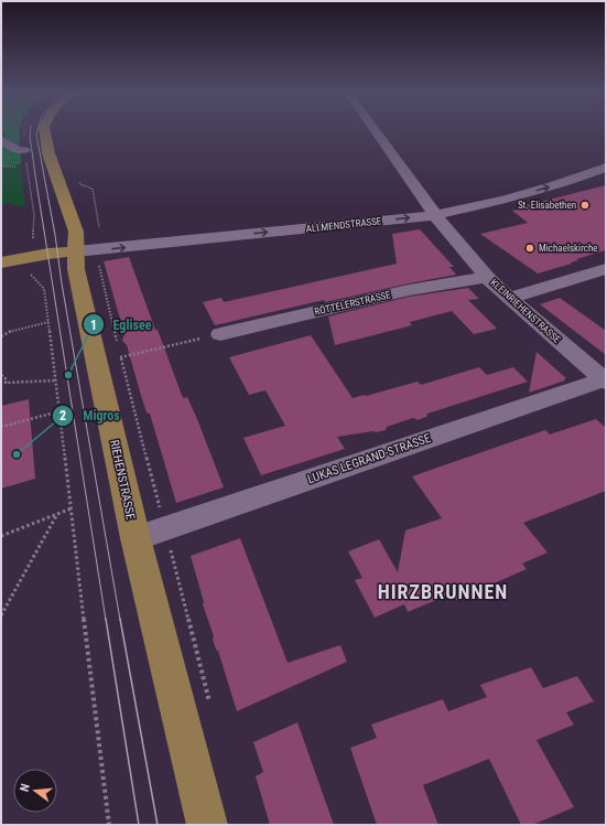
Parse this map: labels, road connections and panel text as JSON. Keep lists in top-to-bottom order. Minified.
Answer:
{"streets":{"main road":["RIEHENSTRASSE"],"street":["ALLMENDSTRASSE","RÖTTELERSTRASSE","KLEINRIEHENSTRASSE","LUKAS LEGRAND-STRASSE"]},"crossings":[["ALLMENDSTRASSE","KLEINRIEHENSTRASSE"],["ALLMENDSTRASSE","RIEHENSTRASSE"],["RÖTTELERSTRASSE","KLEINRIEHENSTRASSE"],["KLEINRIEHENSTRASSE","LUKAS LEGRAND-STRASSE"],["LUKAS LEGRAND-STRASSE","RIEHENSTRASSE"]],"one_way":["ALLMENDSTRASSE"],"districts":["HIRZBRUNNEN"],"places":["St. Elisabethen","Michaelskirche","Eglisee","Migros"],"north":"left"}
